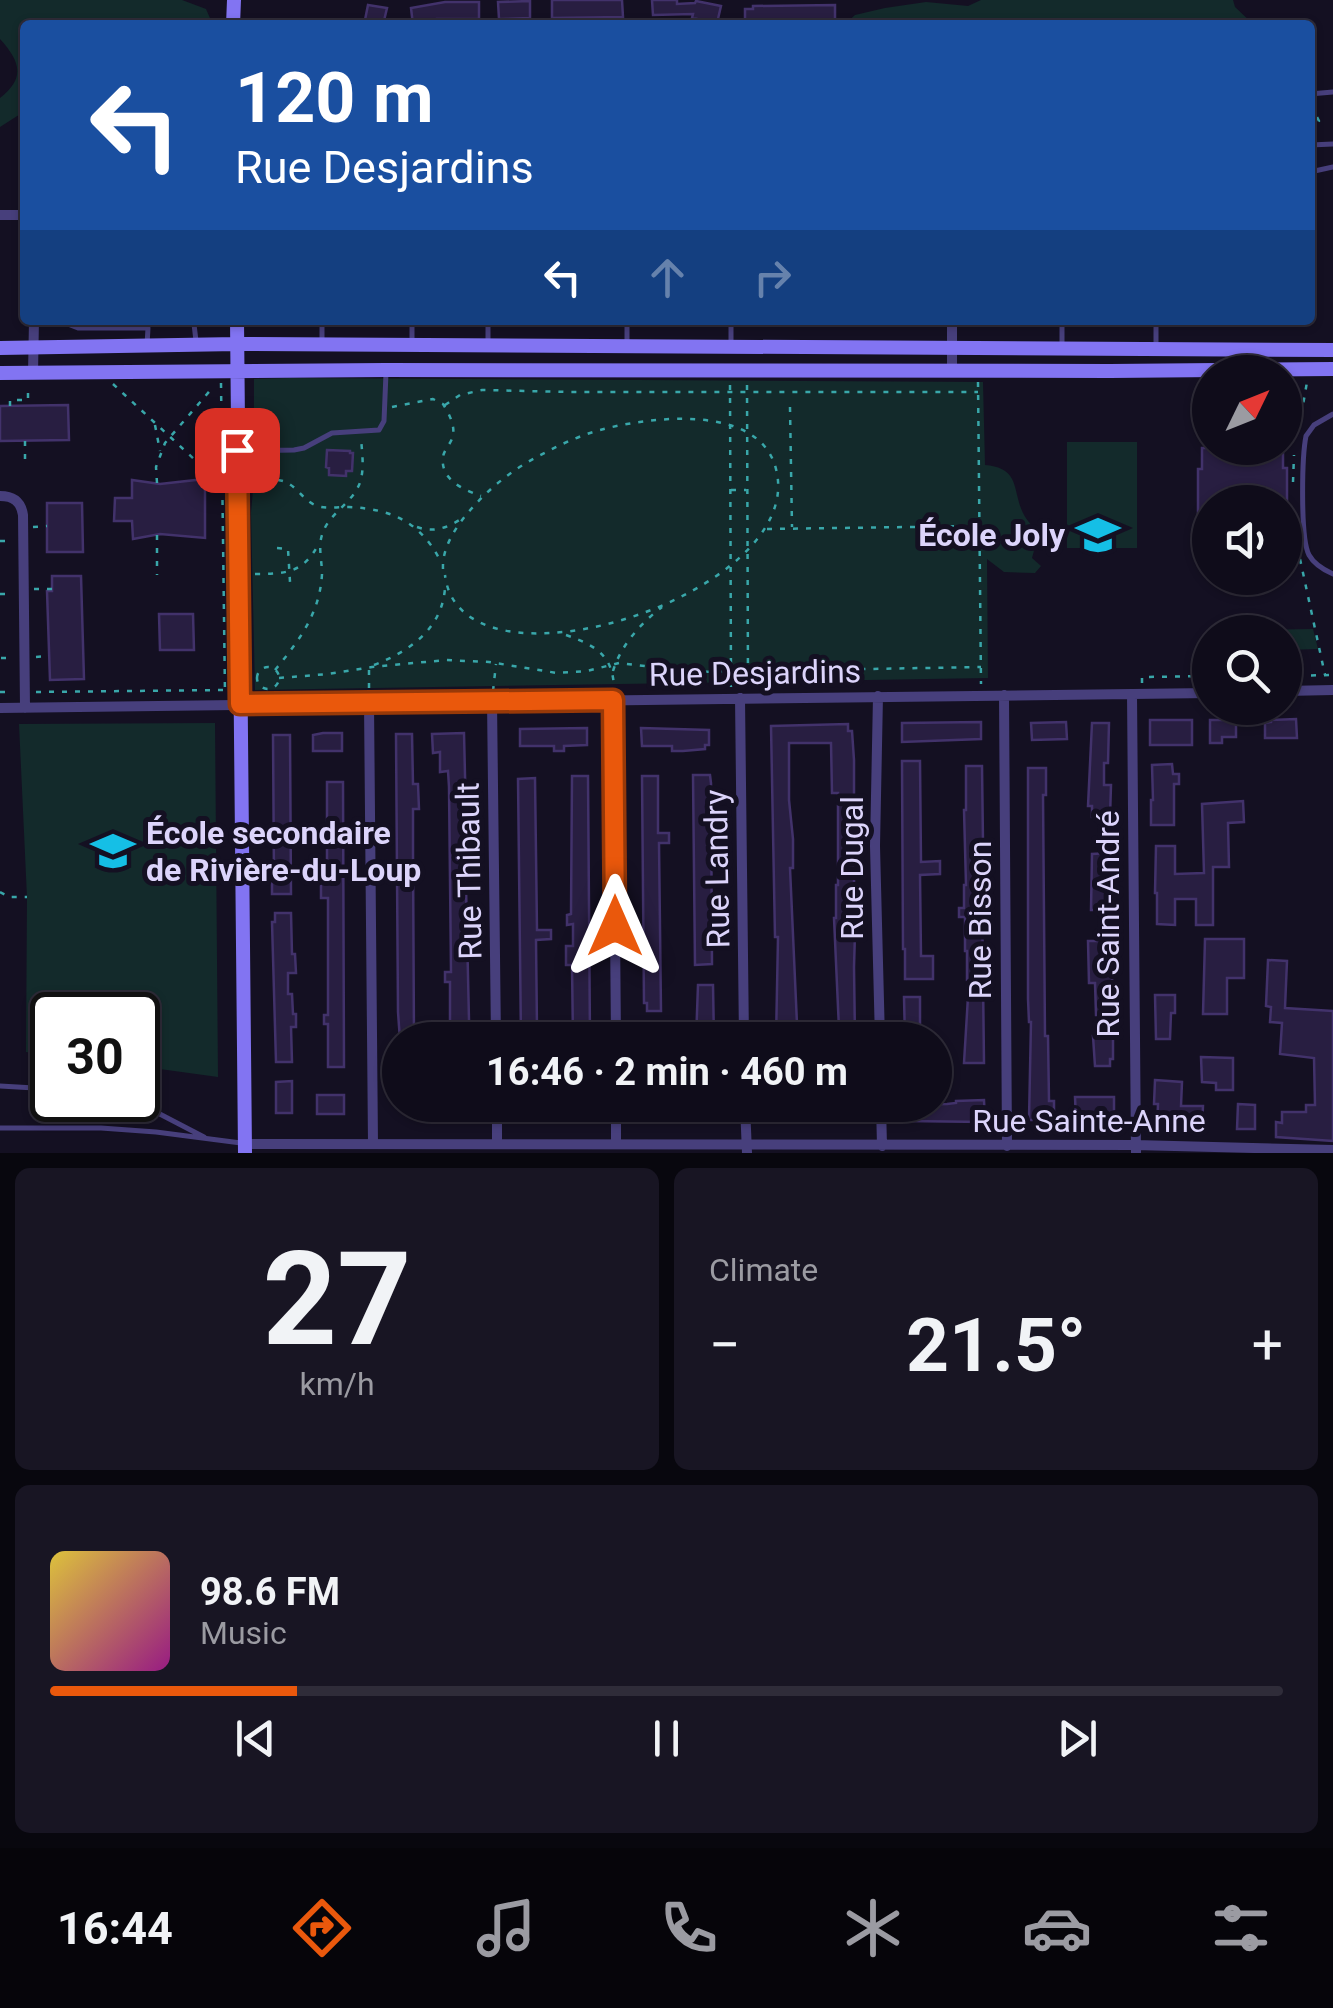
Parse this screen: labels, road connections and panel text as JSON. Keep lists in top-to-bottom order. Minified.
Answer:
{"streets":{"street":["Rue Desjardins","Rue Dugal","Rue Landry","Rue Thibault","Rue Bisson","Rue Saint-André","Rue Sainte-Anne"]},"crossings":[["Rue Desjardins","Rue Dugal"],["Rue Desjardins","Rue Landry"],["Rue Desjardins","Rue Thibault"],["Rue Desjardins","Rue Bisson"],["Rue Desjardins","Rue Saint-André"],["Rue Bisson","Rue Sainte-Anne"],["Rue Saint-André","Rue Sainte-Anne"]],"places":{"school or university":["École Joly","École secondaire de Rivière-du-Loup"]},"north":"top right","page":{"turn":["120 m","Rue Desjardins"],"limit":"30","trip":"16:46 · 2 min · 460 m","tile":[["27","km/h"],"Climate"],"heat":["−","21.5°","+"],"song":["98.6 FM","Music"],"tabs":"16:44"}}
